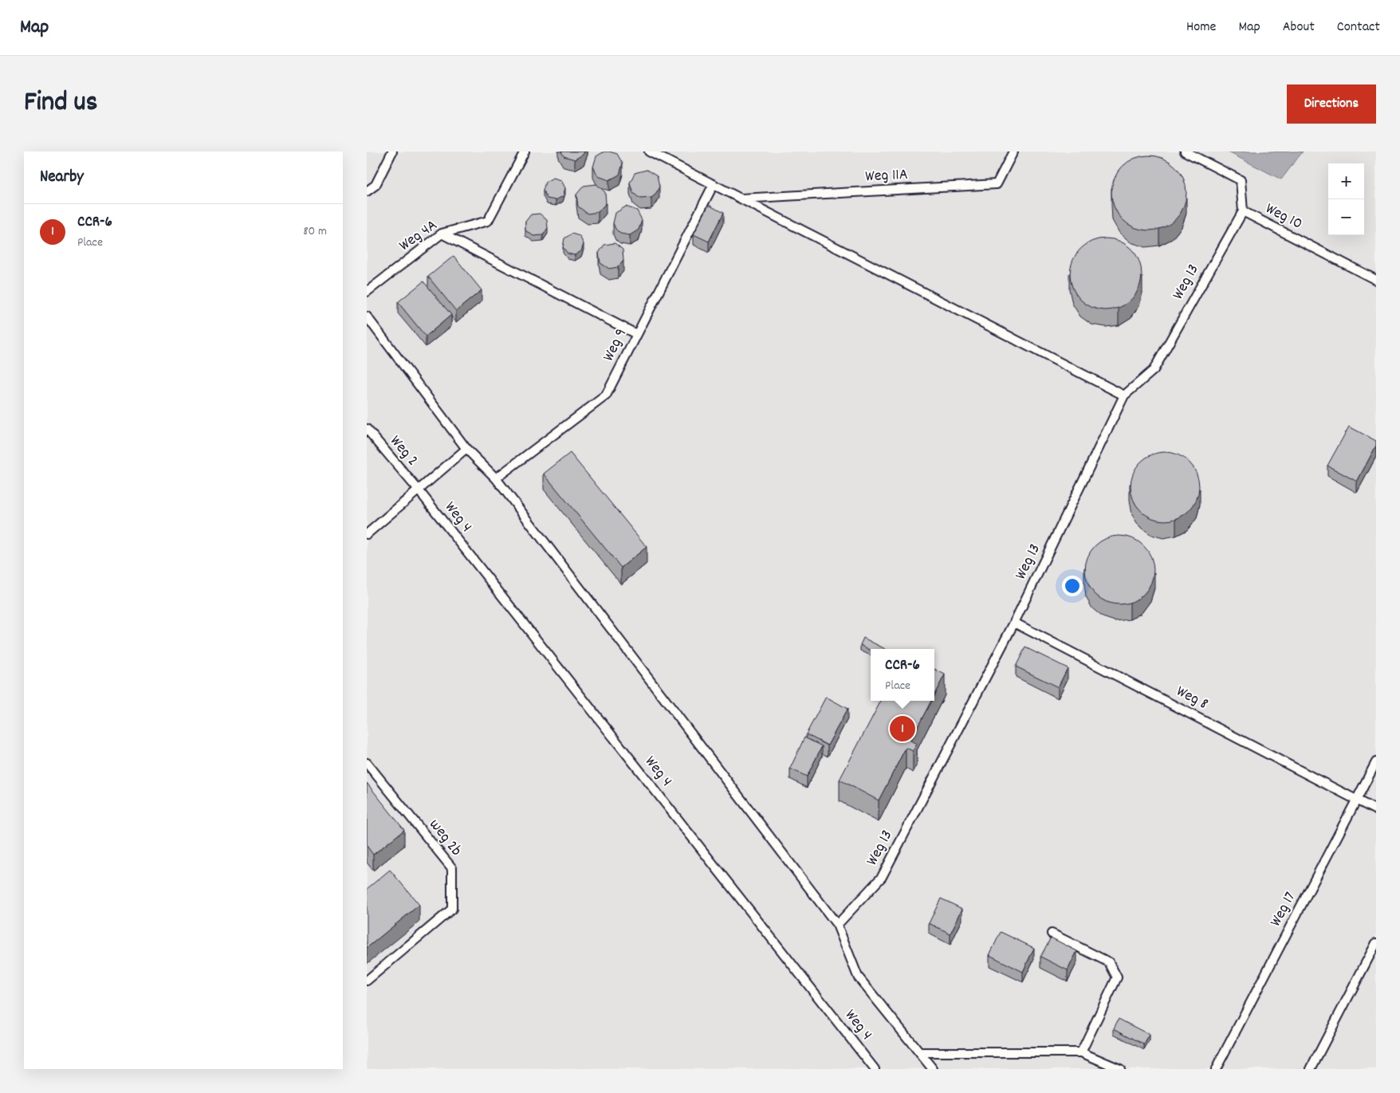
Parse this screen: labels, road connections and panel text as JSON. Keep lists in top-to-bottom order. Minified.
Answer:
{"streets":{"lane":["Weg 11A","Weg 10","Weg 4A","Weg 13","Weg 9","Weg 2","Weg 4","Weg 8","weg 2b","Weg 17"]},"crossings":[["Weg 10","Weg 13"],["Weg 13","Weg 8"],["Weg 2","Weg 4"],["Weg 8","Weg 17"]],"page":{"header":"Map","nav":["Home","Map","About","Contact"],"title":"Find us","buttons":"Directions","heading":"Nearby","map_buttons":["+","−"],"list":[{"mark":"1","name":"CCR-6","note":"Place","value":"80 m"}],"popup":["CCR-6","Place"],"pins":"1"}}
